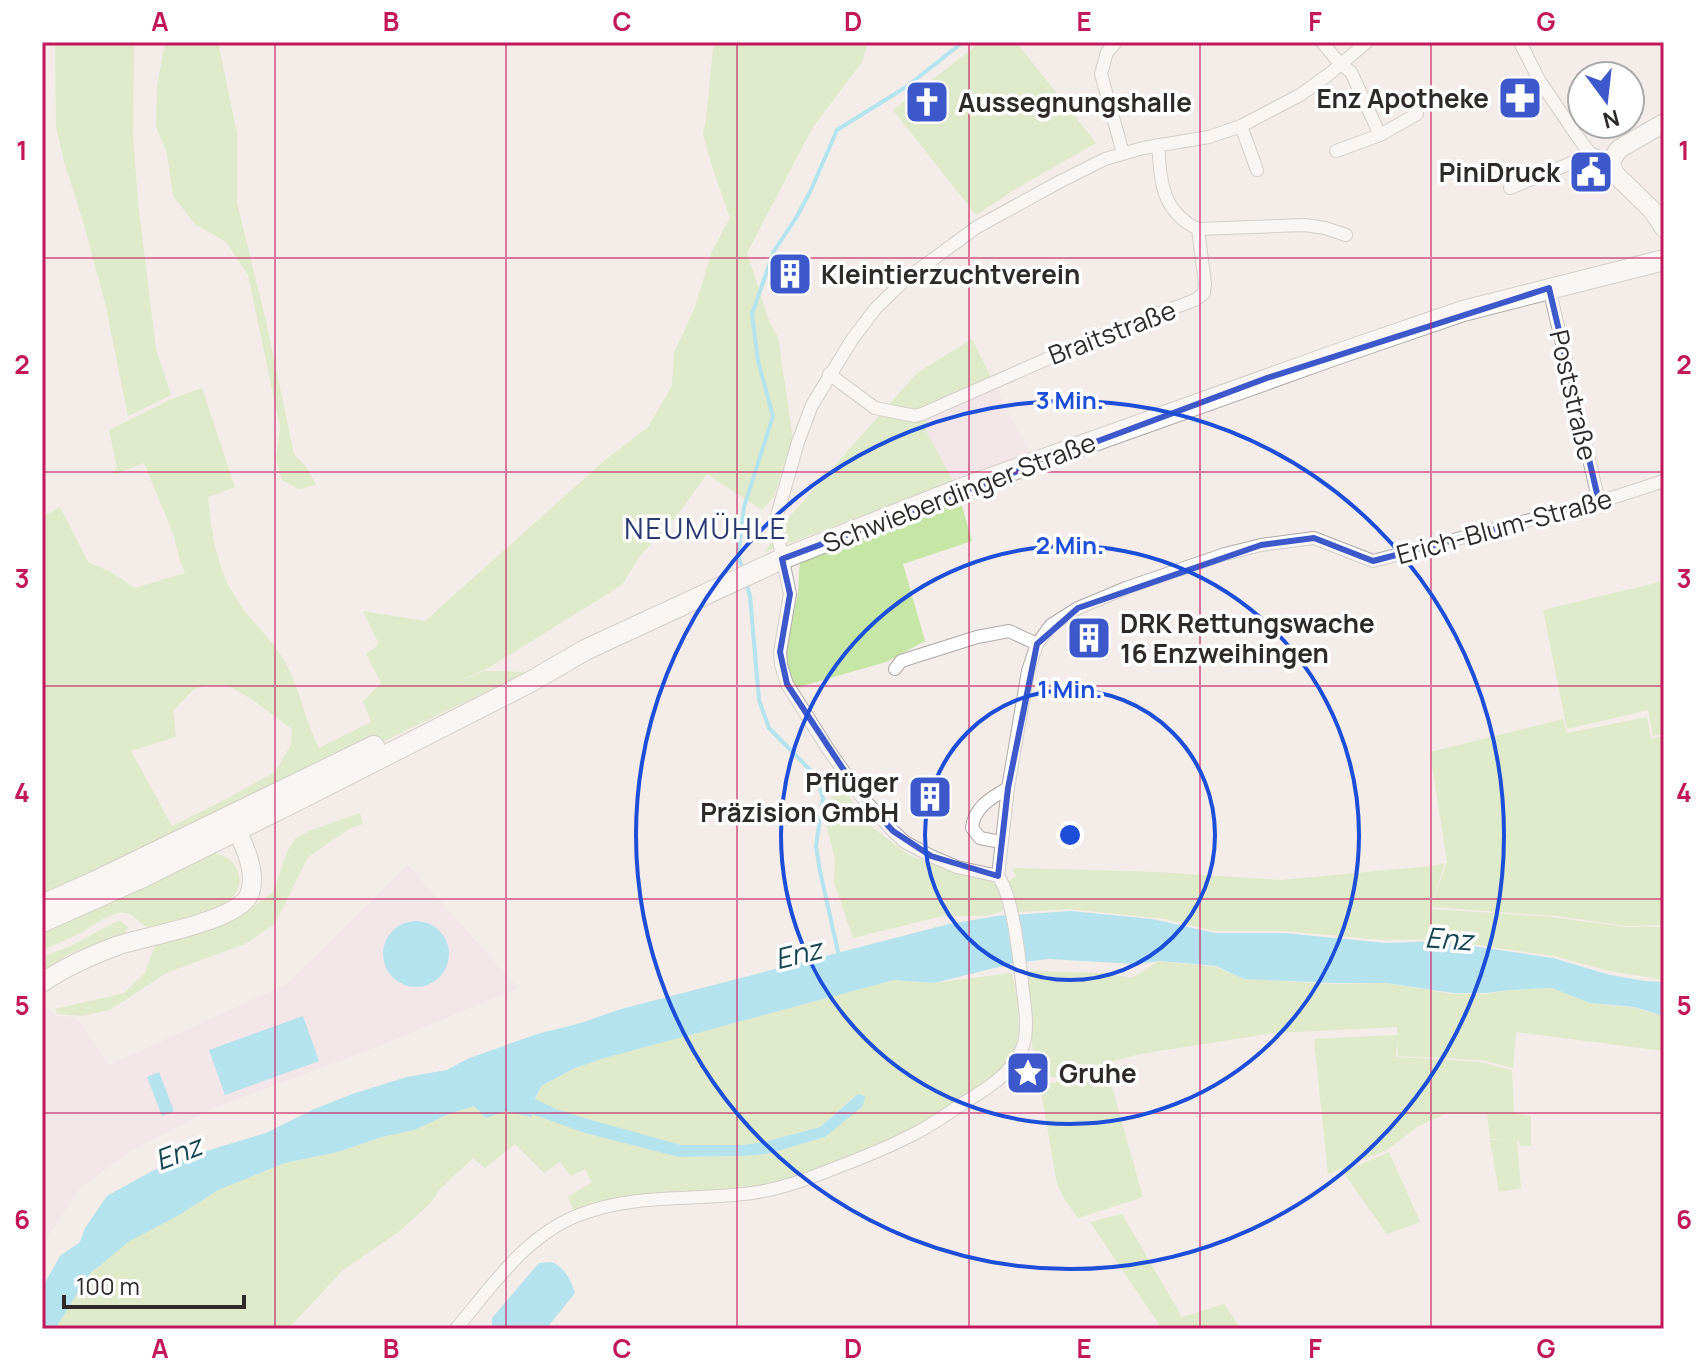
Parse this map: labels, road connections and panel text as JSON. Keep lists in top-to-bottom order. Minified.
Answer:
{"streets":{"main road":["Schwieberdinger Straße"],"street":["Braitstraße","Poststraße","Erich-Blum-Straße"]},"crossings":[["Poststraße","Schwieberdinger Straße"],["Poststraße","Erich-Blum-Straße"]],"districts":["NEUMÜHLE"],"water":["Enz"],"places":{"pharmacy":["Enz Apotheke"],"church":["Aussegnungshalle"],"public building":["PiniDruck"],"building":["Kleintierzuchtverein","DRK Rettungswache 16 Enzweihingen","Pflüger Präzision GmbH"],"place":["Gruhe"]},"scale_bar":"100 m","north":"bottom","grid":{"columns":["A","B","C","D","E","F","G"],"rows":["1","2","3","4","5","6"]},"rings":["3 Min.","2 Min.","1 Min."]}
